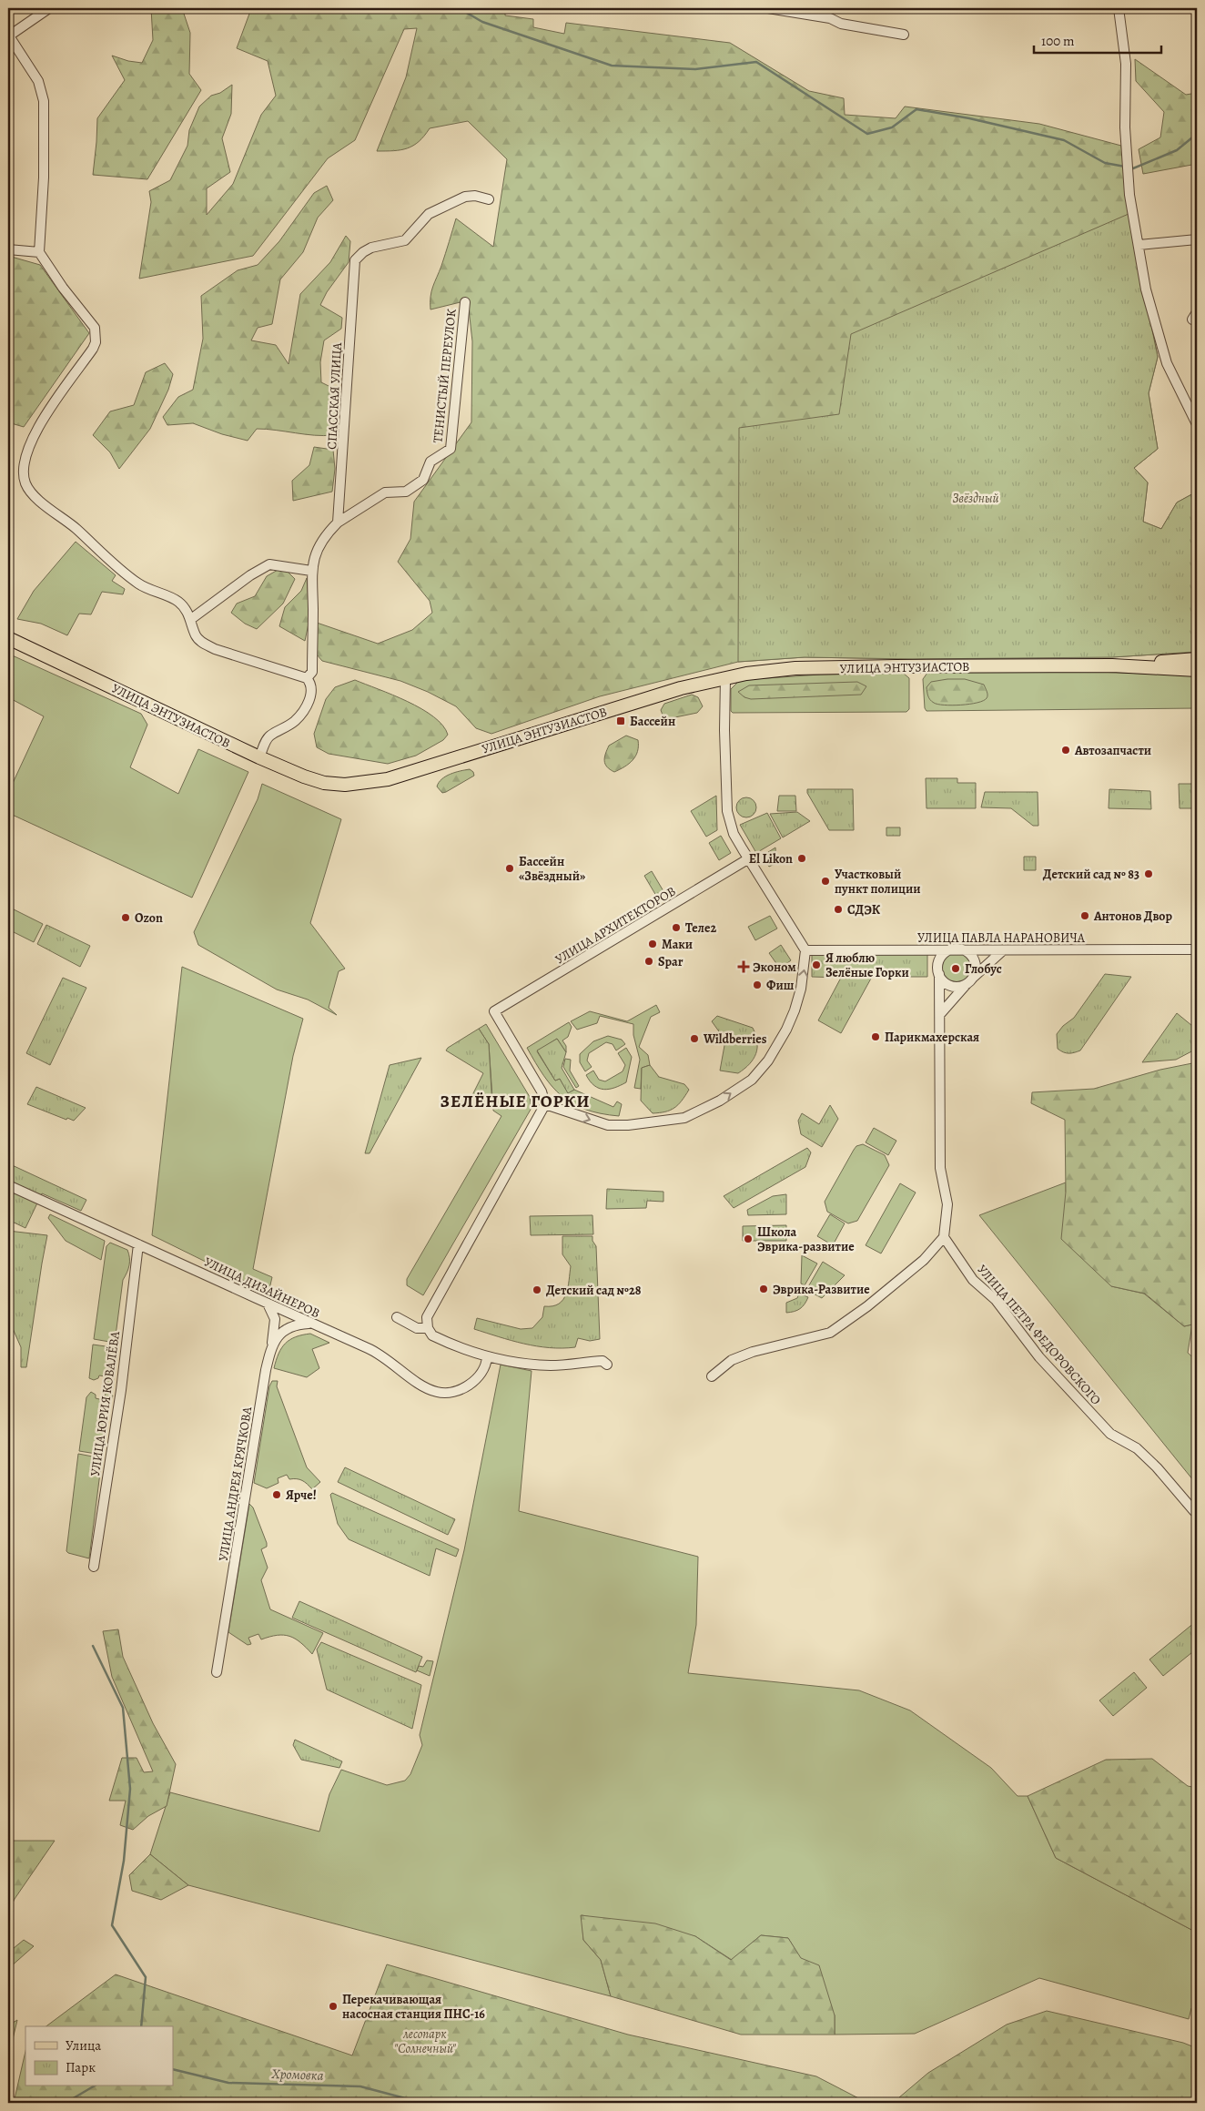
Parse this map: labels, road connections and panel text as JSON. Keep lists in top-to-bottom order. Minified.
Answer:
{"streets":{"main road":["УЛИЦА ЭНТУЗИАСТОВ"],"street":["ТЕНИСТЫЙ ПЕРЕУЛОК","СПАССКАЯ УЛИЦА","УЛИЦА АРХИТЕКТОРОВ","УЛИЦА ПАВЛА НАРАНОВИЧА","УЛИЦА ДИЗАЙНЕРОВ","УЛИЦА ПЕТРА ФЕДОРОВСКОГО","УЛИЦА ЮРИЯ КОВАЛЁВА","УЛИЦА АНДРЕЯ КРЯЧКОВА"]},"crossings":[["ТЕНИСТЫЙ ПЕРЕУЛОК","СПАССКАЯ УЛИЦА"],["УЛИЦА ДИЗАЙНЕРОВ","УЛИЦА ЮРИЯ КОВАЛЁВА"],["УЛИЦА ДИЗАЙНЕРОВ","УЛИЦА АНДРЕЯ КРЯЧКОВА"]],"districts":["ЗЕЛЁНЫЕ ГОРКИ"],"water":["Хромовка"],"parks":["Звёздный","лесопарк \"Солнечный\""],"places":{"transit":["Бассейн"],"other":["Автозапчасти","El Likon","Бассейн «Звёздный»","Детский сад № 83","Участковый пункт полиции","СДЭК","Антонов Двор","Ozon","Теле2","Маки","Spar","Я люблю Зелёные Горки","Глобус","Фиш","Парикмахерская","Wildberries","Школа Эврика-развитие","Эврика-Развитие","Детский сад №28","Ярче!","Перекачивающая насосная станция ПНС-16"],"health":["Эконом"]},"legend":["Улица","Парк"],"scale_bar":"100 m"}
